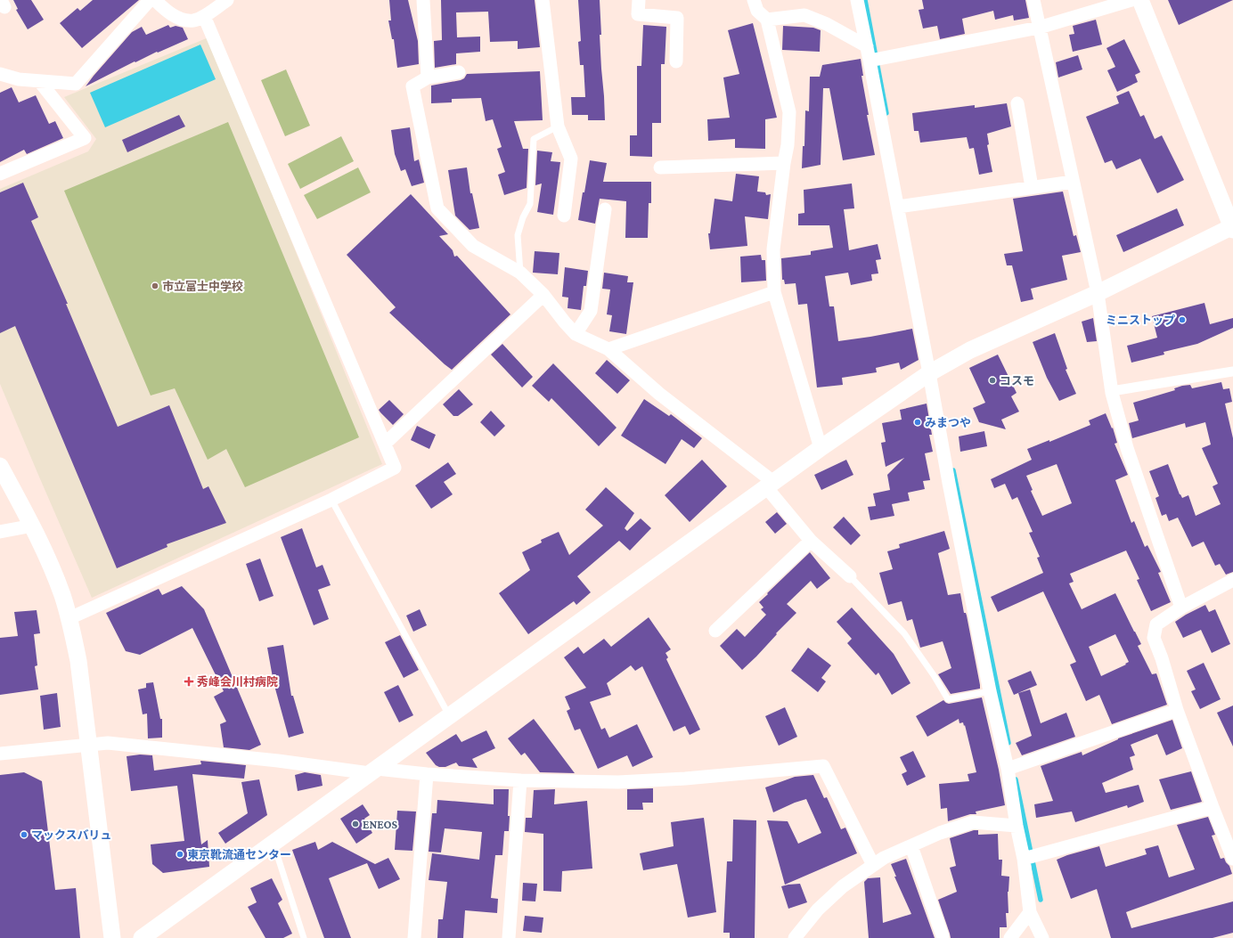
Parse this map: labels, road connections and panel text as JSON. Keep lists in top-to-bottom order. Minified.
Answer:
{"places":{"other":["市立富士中学校","ミニストップ","コスモ","みまつや","ENEOS","マックスバリュ","東京靴流通センター"],"health":["秀峰会川村病院"]}}
